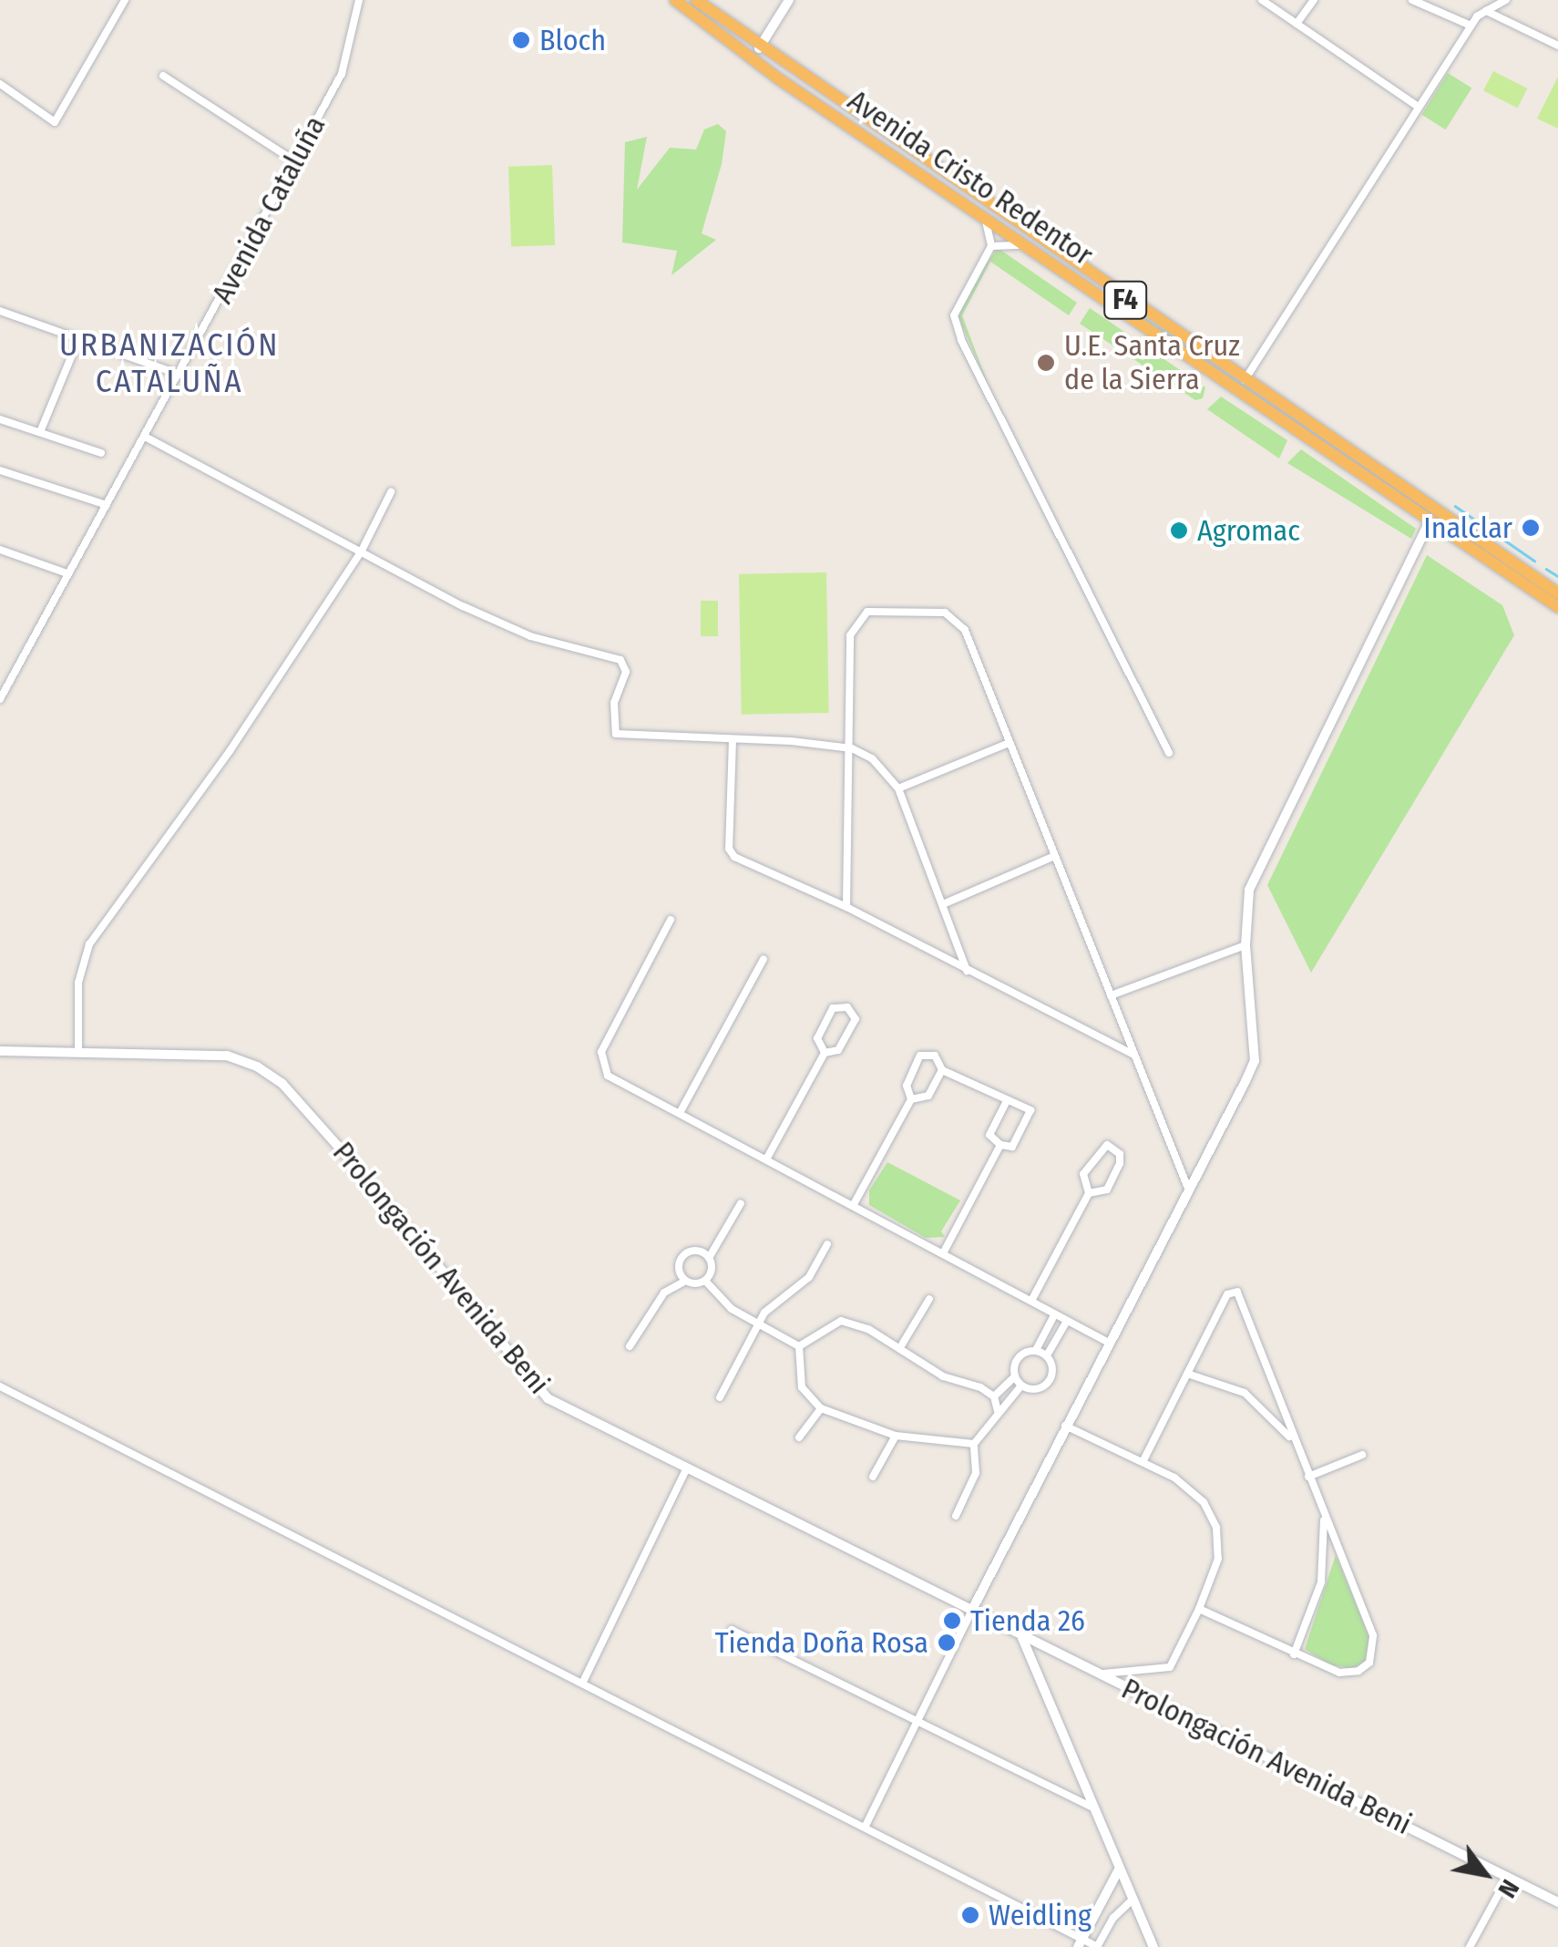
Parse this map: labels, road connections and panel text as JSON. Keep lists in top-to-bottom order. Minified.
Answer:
{"streets":{"highway":["Avenida Cristo Redentor","F4"],"street":["Avenida Cataluña","Prolongación Avenida Beni"]},"districts":["URBANIZACIÓN CATALUÑA"],"places":["Bloch","U.E. Santa Cruz de la Sierra","Inalclar","Agromac","Tienda 26","Tienda Doña Rosa","Weidling"],"north":"bottom right"}
